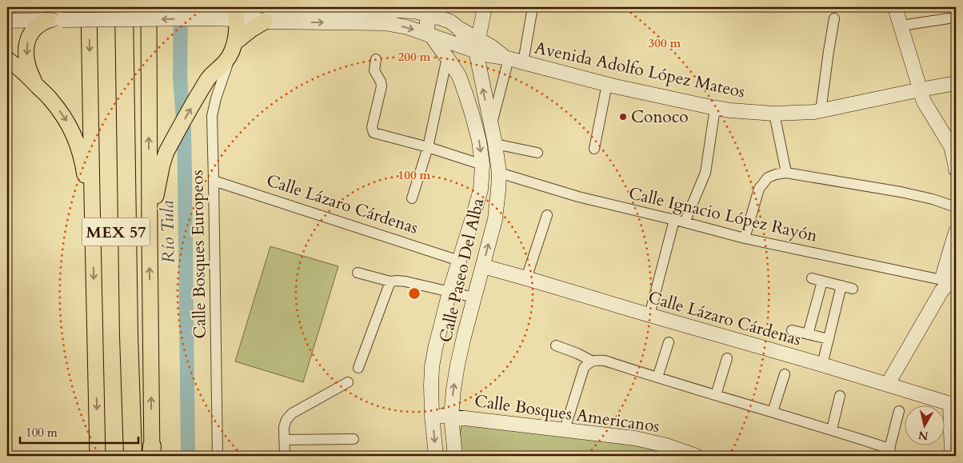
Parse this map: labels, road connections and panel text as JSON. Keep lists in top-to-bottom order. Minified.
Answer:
{"streets":{"highway":["MEX 57"],"main road":["Avenida Adolfo López Mateos","Calle Lázaro Cárdenas","Calle Paseo Del Alba","Calle Bosques Americanos"],"street":["Calle Ignacio López Rayón","Calle Bosques Europeos"]},"crossings":[["Avenida Adolfo López Mateos","Calle Paseo Del Alba"],["Calle Lázaro Cárdenas","Calle Bosques Europeos"],["Calle Lázaro Cárdenas","Calle Paseo Del Alba"],["Calle Ignacio López Rayón","Calle Paseo Del Alba"],["Calle Paseo Del Alba","Calle Bosques Americanos"]],"water":["Río Tula"],"places":["Conoco"],"scale_bar":"100 m","north":"bottom","rings":["300 m","200 m","100 m"]}
